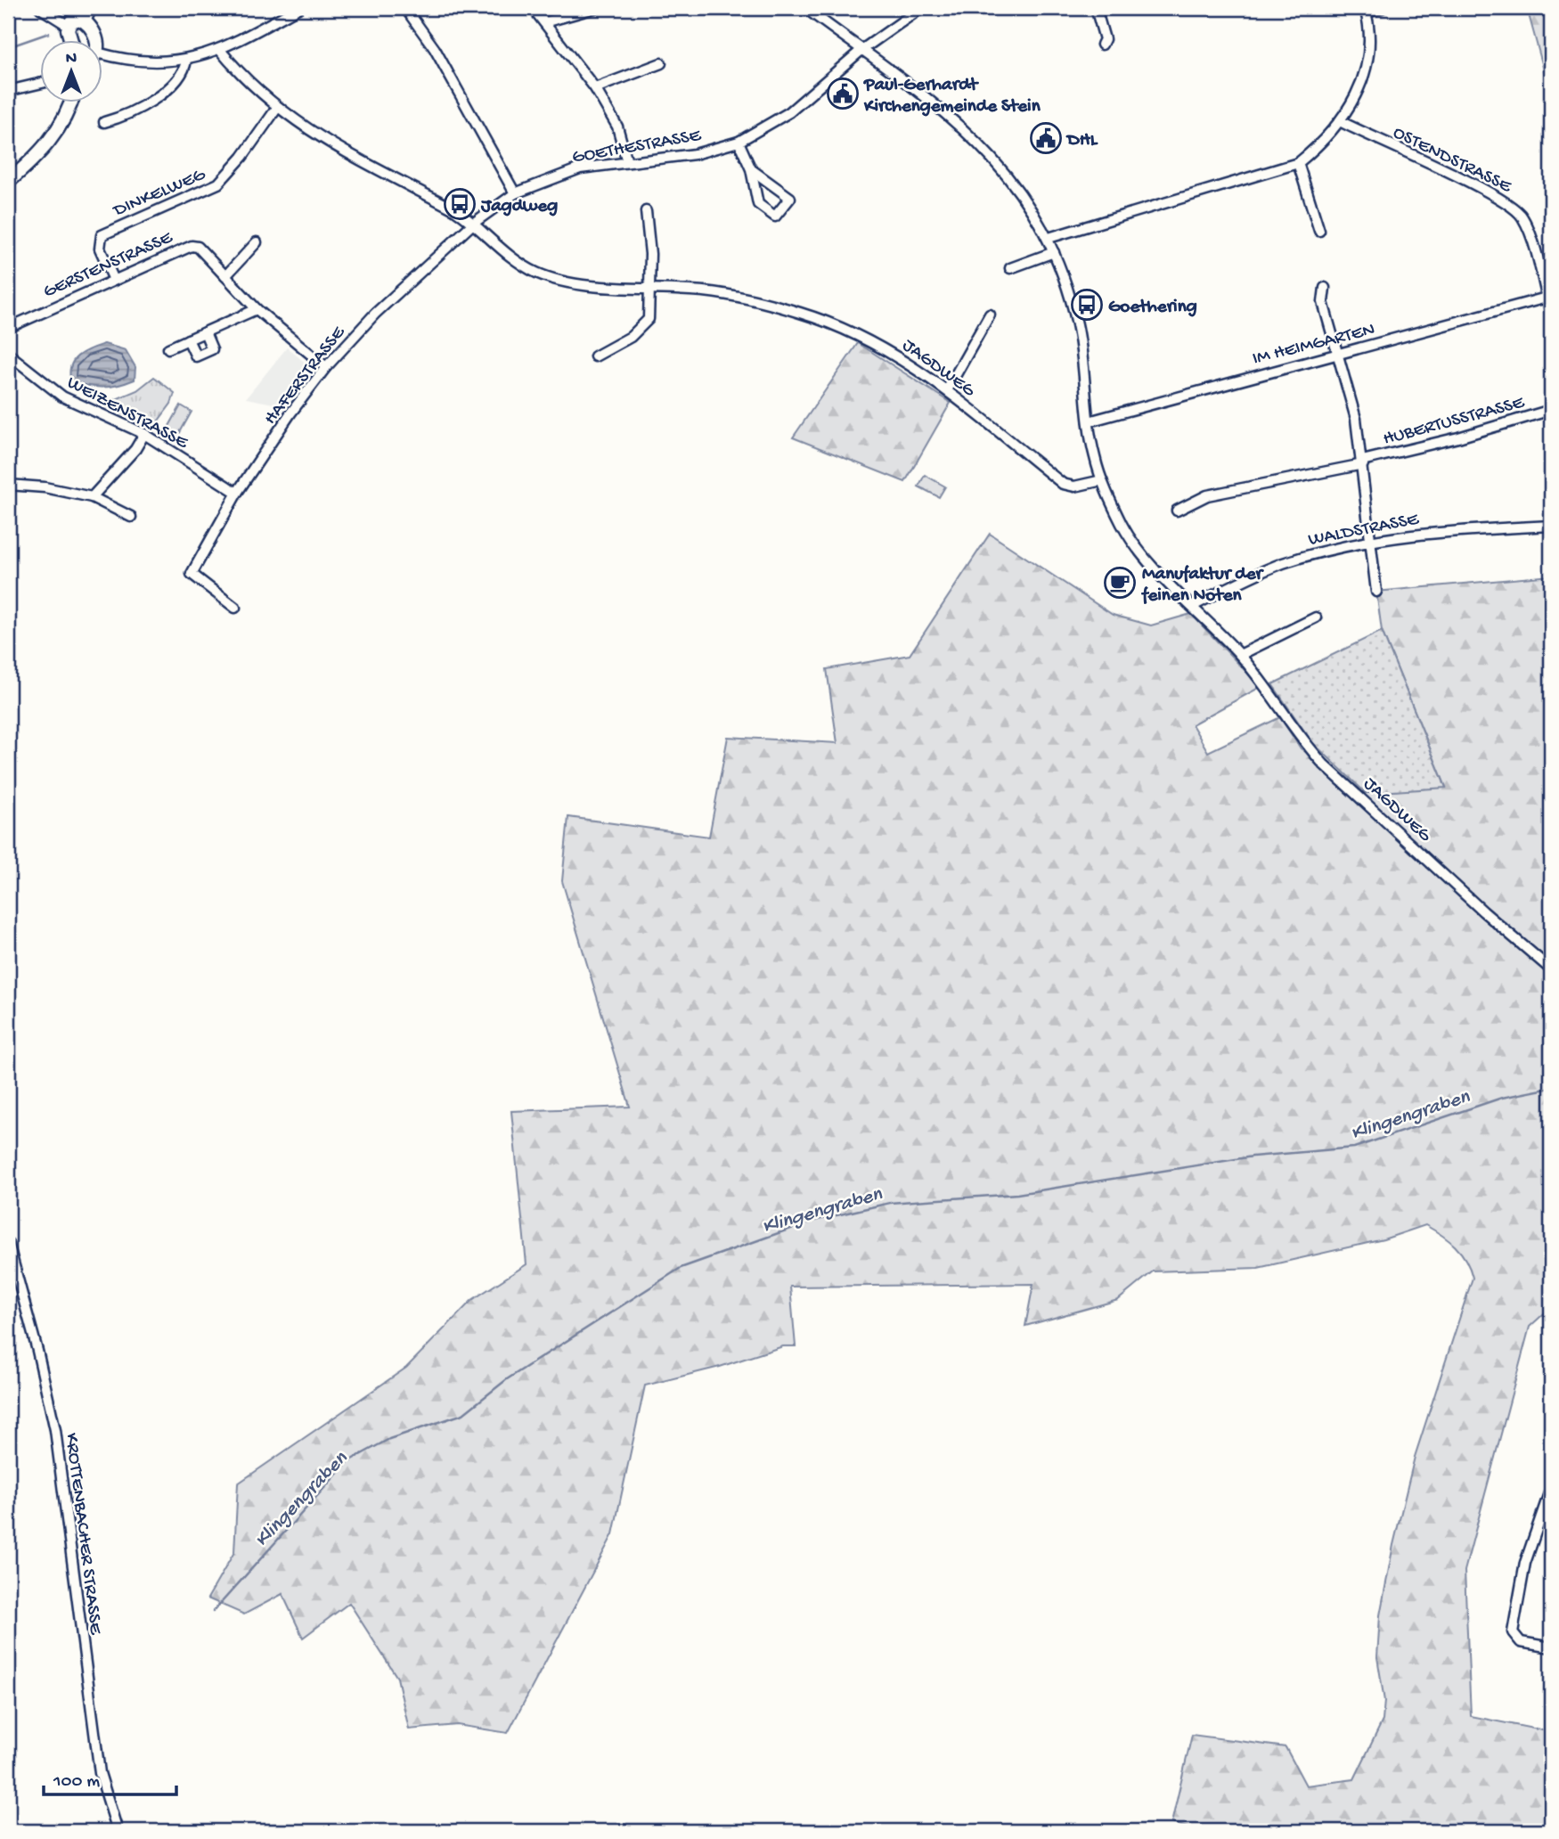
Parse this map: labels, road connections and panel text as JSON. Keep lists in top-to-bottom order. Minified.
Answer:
{"streets":{"street":["GOETHESTRASSE","OSTENDSTRASSE","DINKELWEG","GERSTENSTRASSE","IM HEIMGARTEN","JAGDWEG","HAFERSTRASSE","WEIZENSTRASSE","HUBERTUSSTRASSE","WALDSTRASSE","KROTTENBACHER STRASSE"]},"crossings":[["GOETHESTRASSE","JAGDWEG"],["GOETHESTRASSE","HAFERSTRASSE"],["OSTENDSTRASSE","IM HEIMGARTEN"],["DINKELWEG","GERSTENSTRASSE"],["DINKELWEG","JAGDWEG"],["GERSTENSTRASSE","HAFERSTRASSE"],["JAGDWEG","HAFERSTRASSE"],["JAGDWEG","WALDSTRASSE"],["HAFERSTRASSE","WEIZENSTRASSE"]],"water":["Klingengraben"],"places":{"public building":["Paul-Gerhardt Kirchengemeinde Stein","DHL"],"bus stop":["Jagdweg","Goethering"],"cafe":["Manufaktur der feinen Noten"]},"scale_bar":"100 m","north":"top"}
